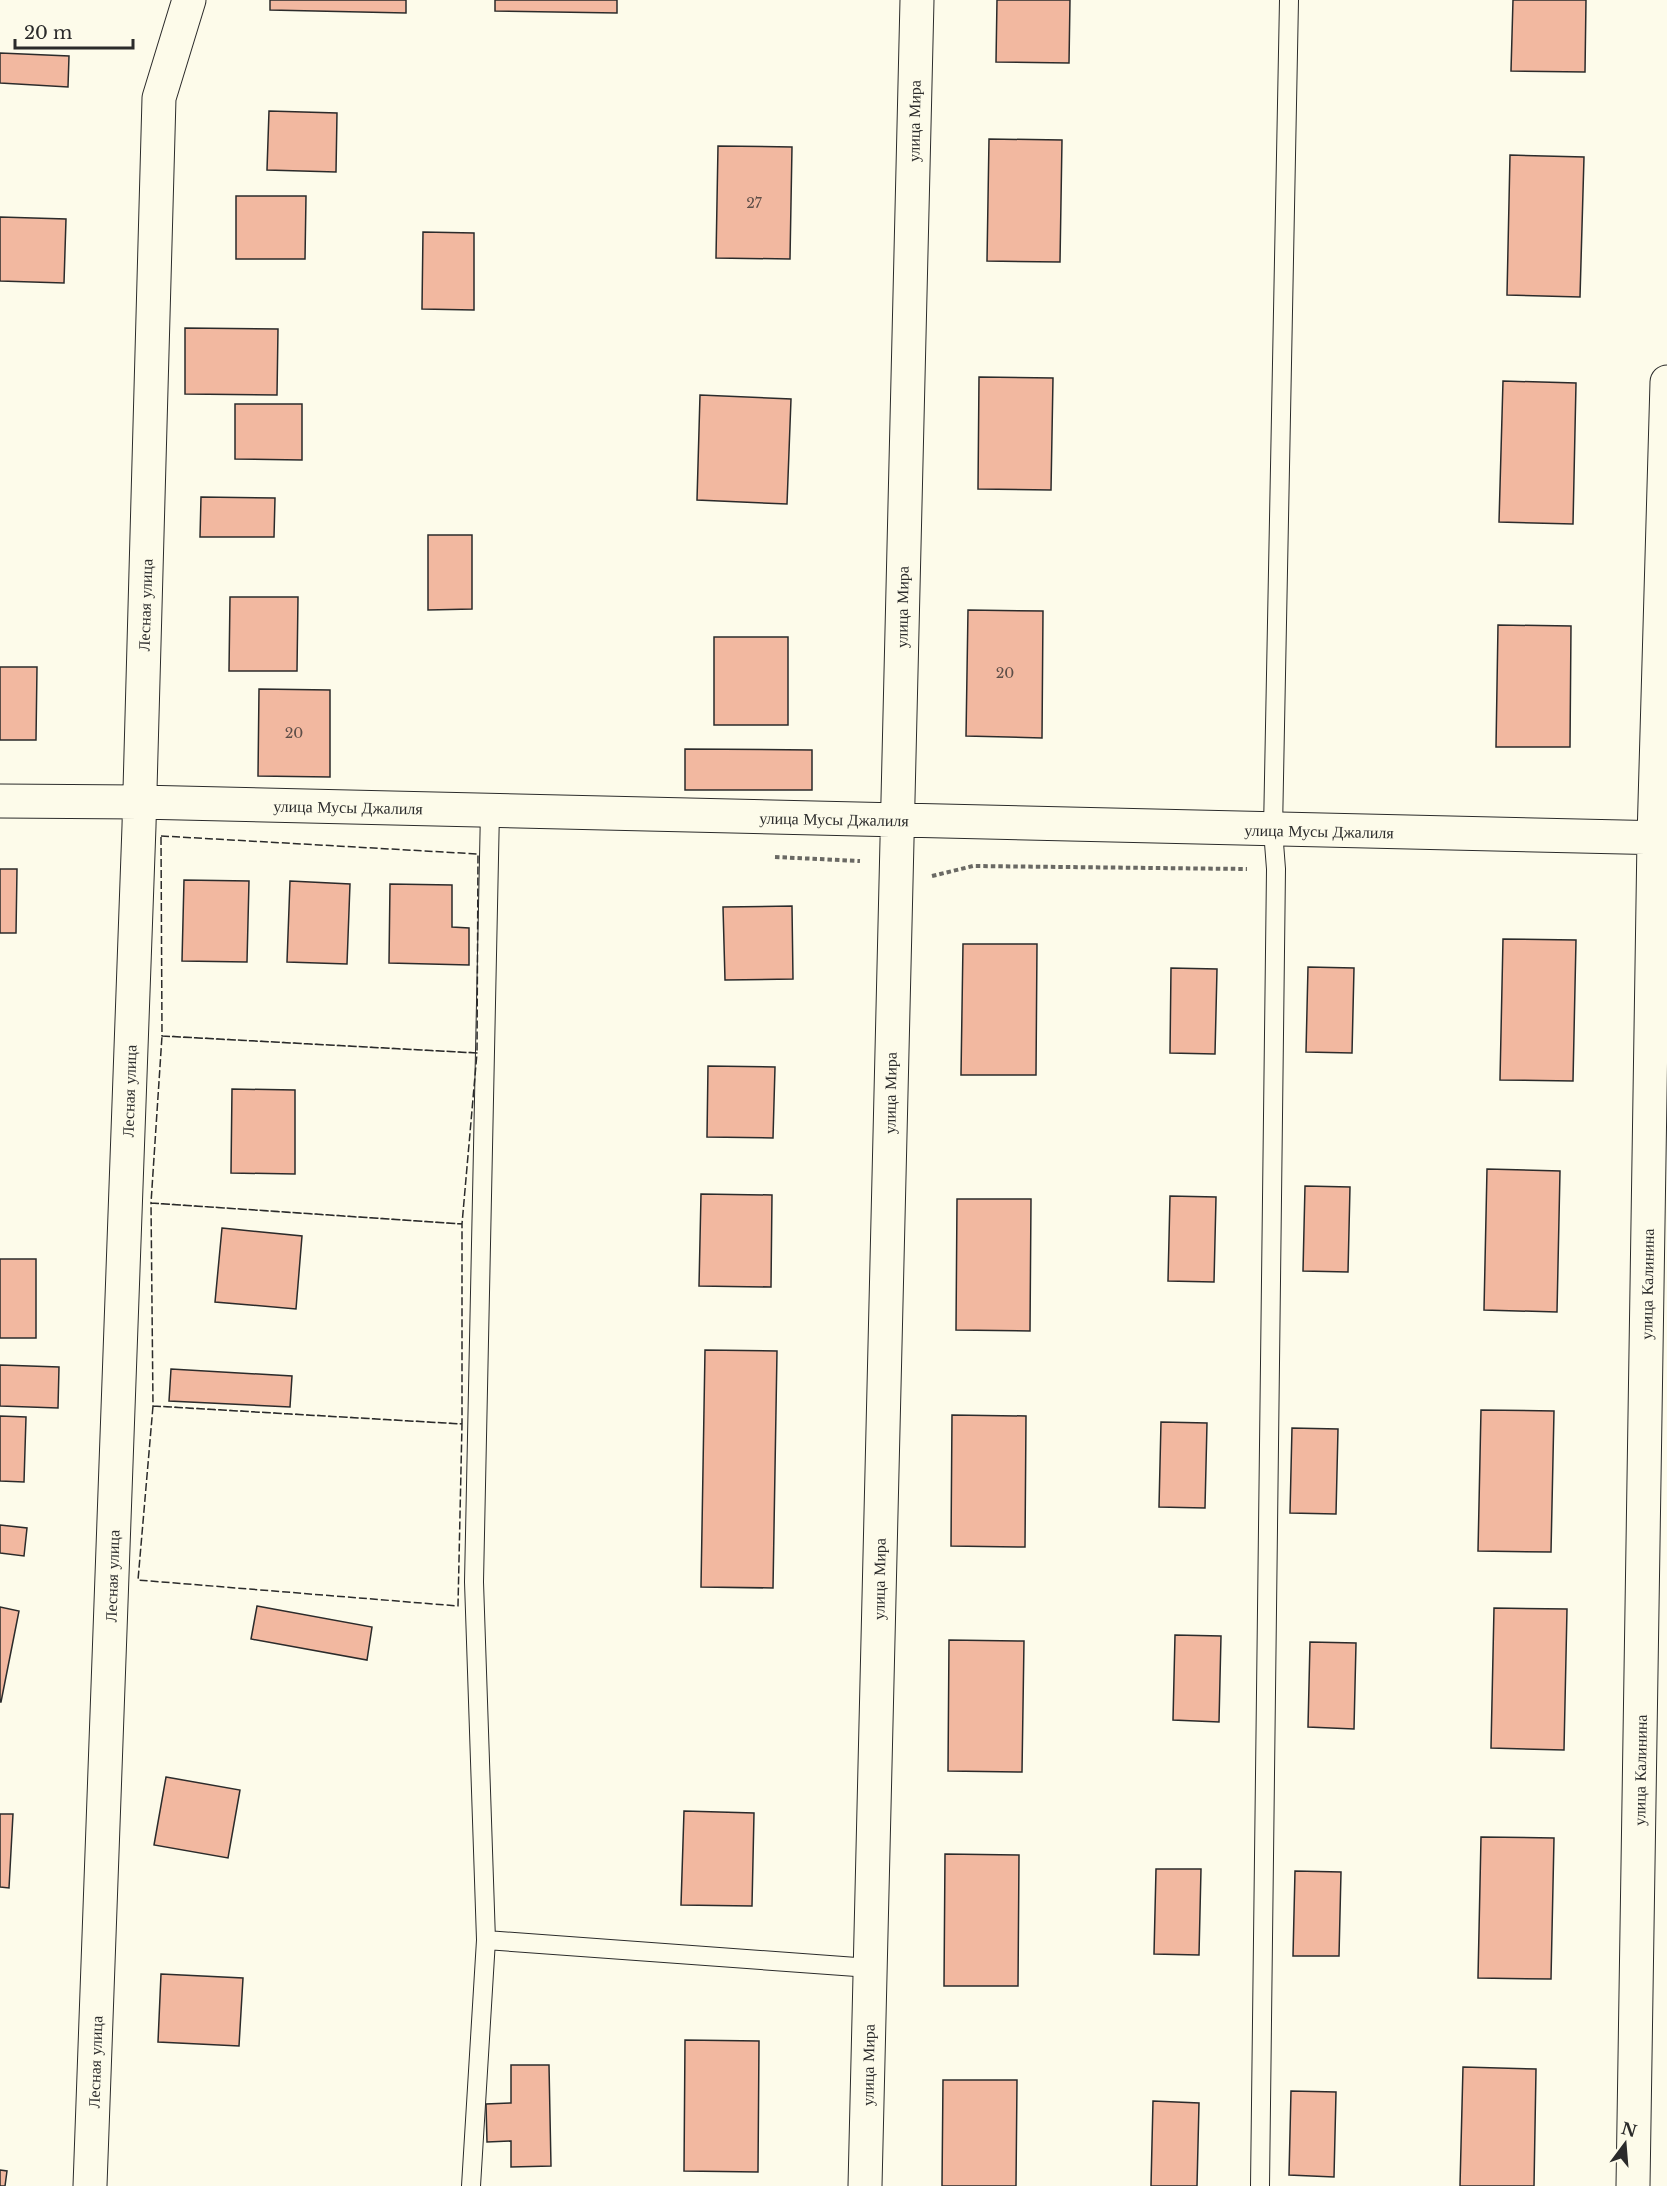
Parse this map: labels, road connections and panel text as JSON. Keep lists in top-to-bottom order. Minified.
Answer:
{"streets":{"street":["улица Мира","Лесная улица","улица Мусы Джалиля","улица Калинина"]},"crossings":[["улица Мира","улица Мусы Джалиля"],["Лесная улица","улица Мусы Джалиля"],["улица Мусы Джалиля","улица Калинина"]],"house_numbers":["27","20","20"],"scale_bar":"20 m","north":"top"}
